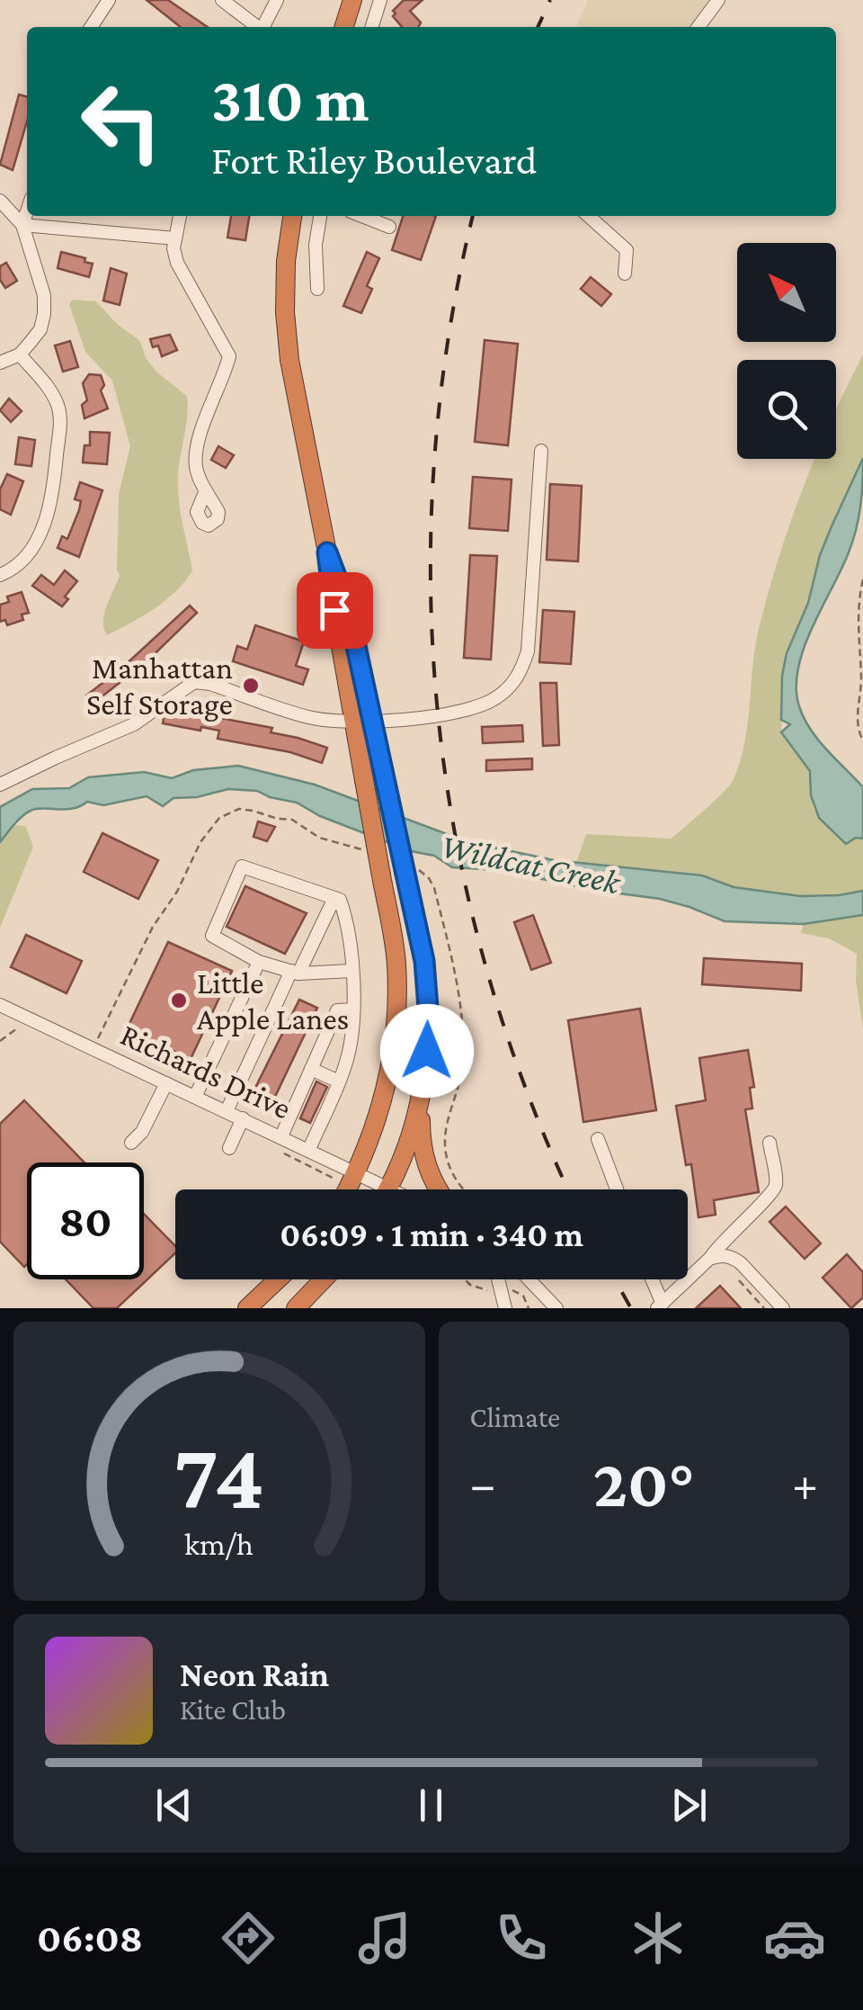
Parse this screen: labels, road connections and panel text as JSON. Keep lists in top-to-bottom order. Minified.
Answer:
{"streets":{"street":["Richards Drive"]},"water":["Wildcat Creek"],"places":["Manhattan Self Storage","Little Apple Lanes"],"north":"top left","page":{"turn":["310 m","Fort Riley Boulevard"],"limit":"80","trip":"06:09 · 1 min · 340 m","tile":"Climate","heat":["−","20°","+"],"song":["Neon Rain","Kite Club"],"tabs":"06:08","gauge":["74","km/h"]}}
